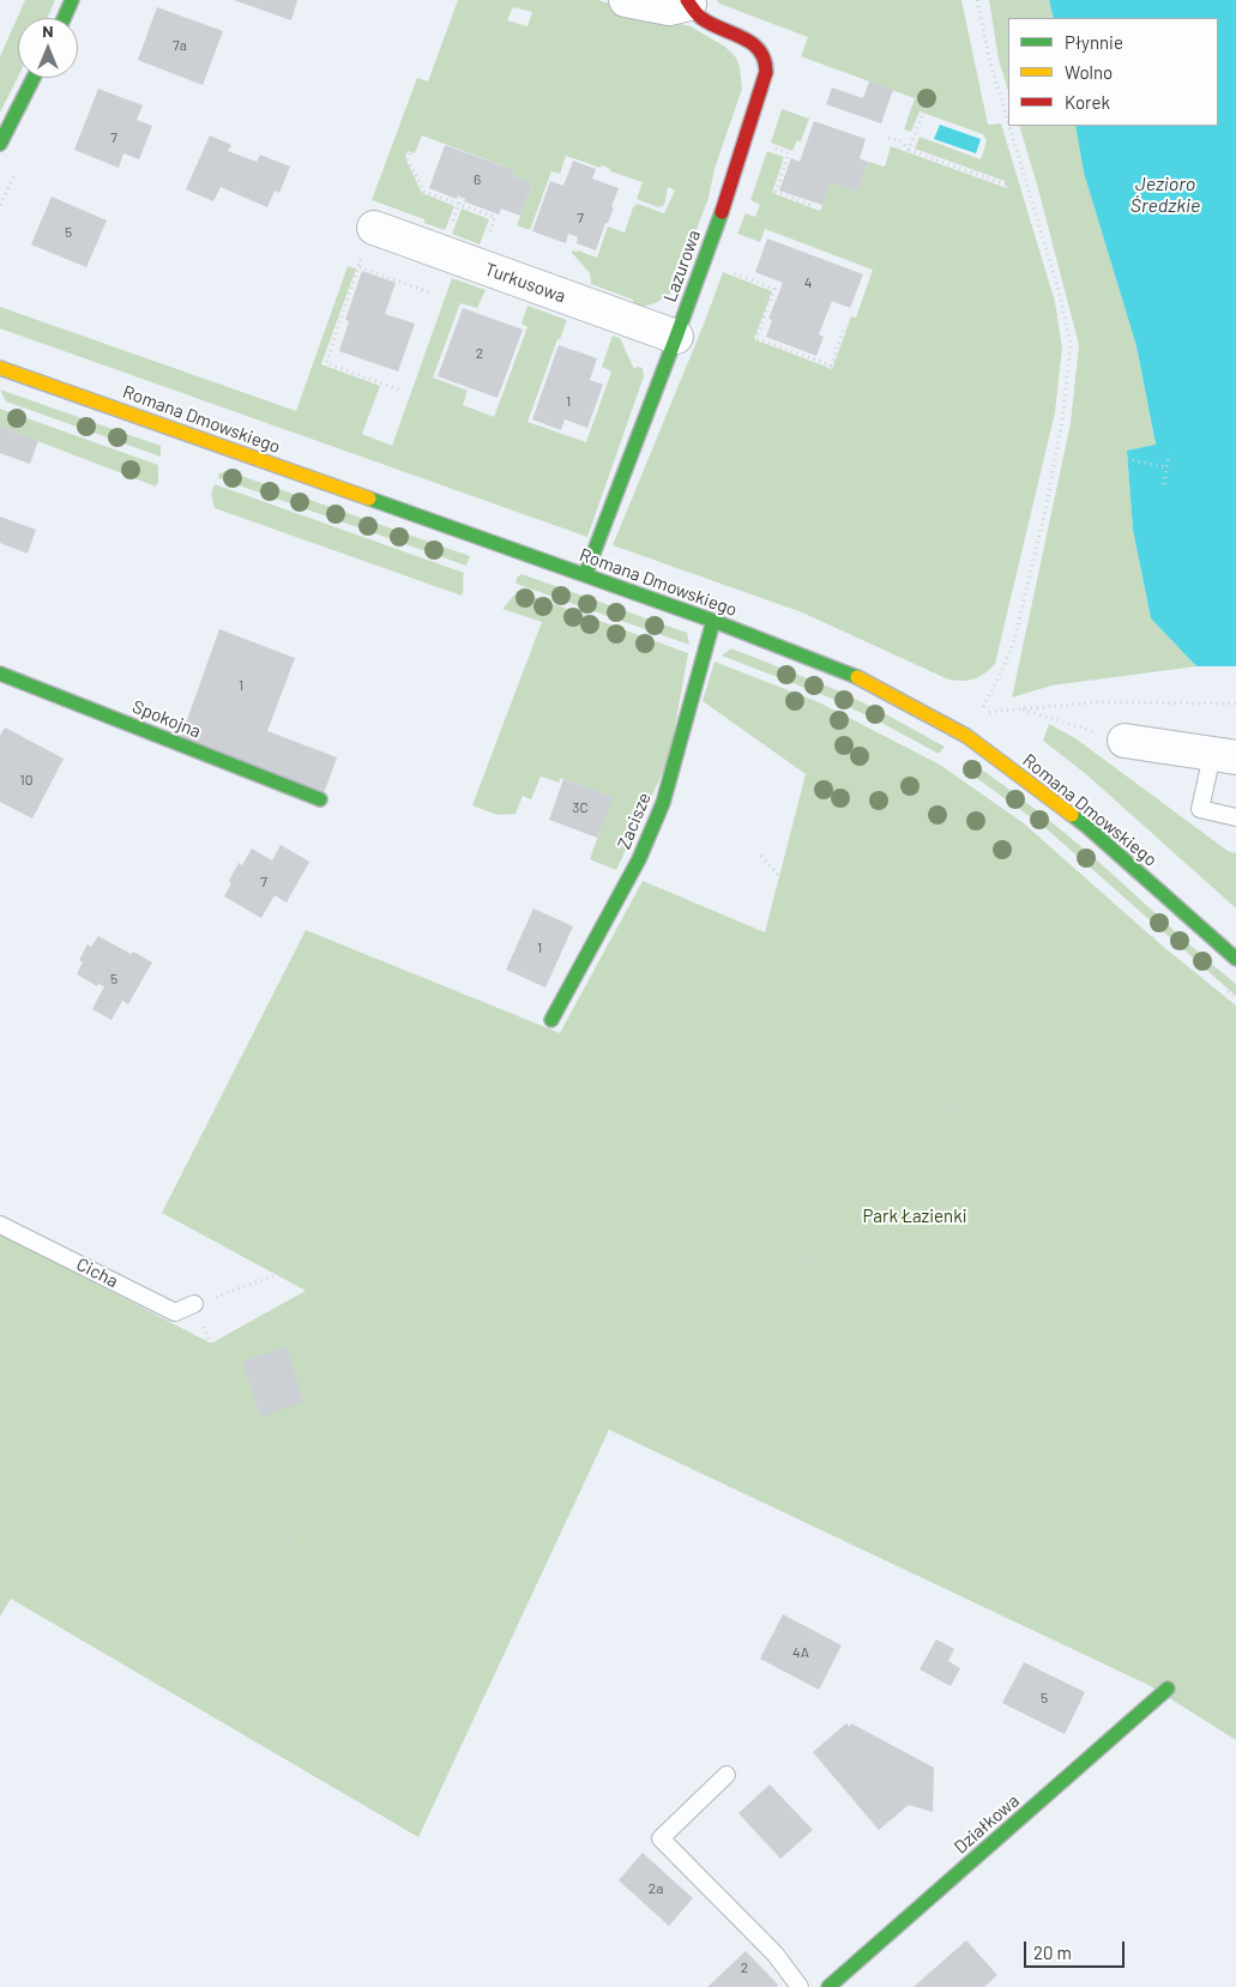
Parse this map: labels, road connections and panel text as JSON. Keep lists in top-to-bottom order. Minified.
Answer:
{"streets":{"street":["Lazurowa","Turkusowa","Romana Dmowskiego","Spokojna","Zacisze","Działkowa"],"lane":["Cicha"]},"crossings":[["Lazurowa","Turkusowa"],["Lazurowa","Romana Dmowskiego"],["Romana Dmowskiego","Zacisze"]],"water":["Jezioro Średzkie"],"parks":["Park Łazienki"],"house_numbers":["7a","7","6","7","5","4","2","1","1","10","3C","7","1","5","4A","5","2a","2"],"legend":["Płynnie","Wolno","Korek"],"scale_bar":"20 m","north":"top"}
